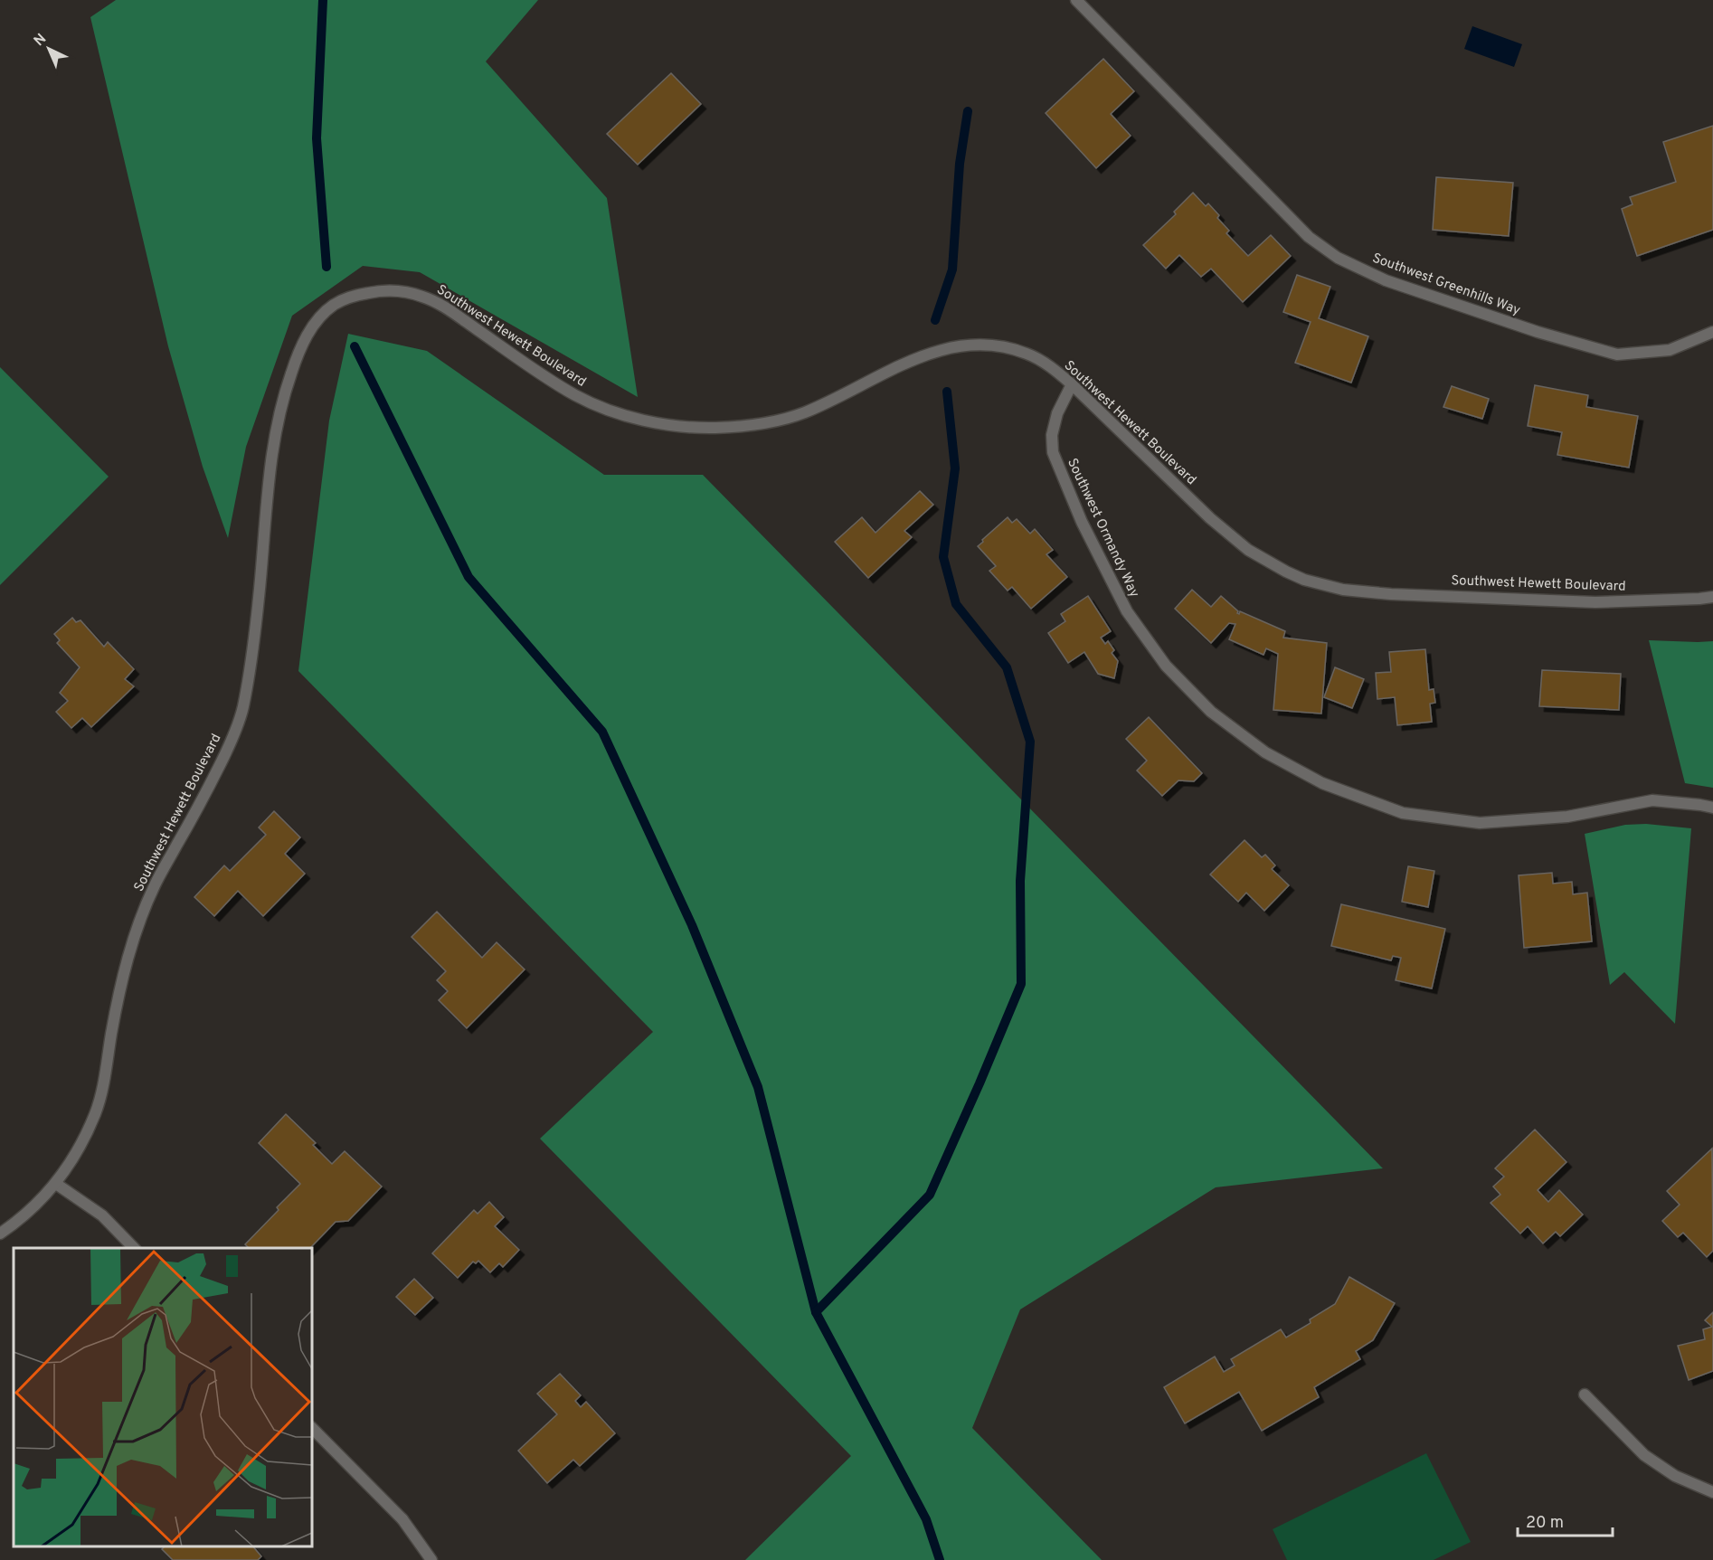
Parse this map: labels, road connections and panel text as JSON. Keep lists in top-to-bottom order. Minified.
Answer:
{"streets":{"street":["Southwest Greenhills Way","Southwest Hewett Boulevard","Southwest Ormandy Way"]},"crossings":[["Southwest Hewett Boulevard","Southwest Ormandy Way"]],"scale_bar":"20 m","north":"top left"}
